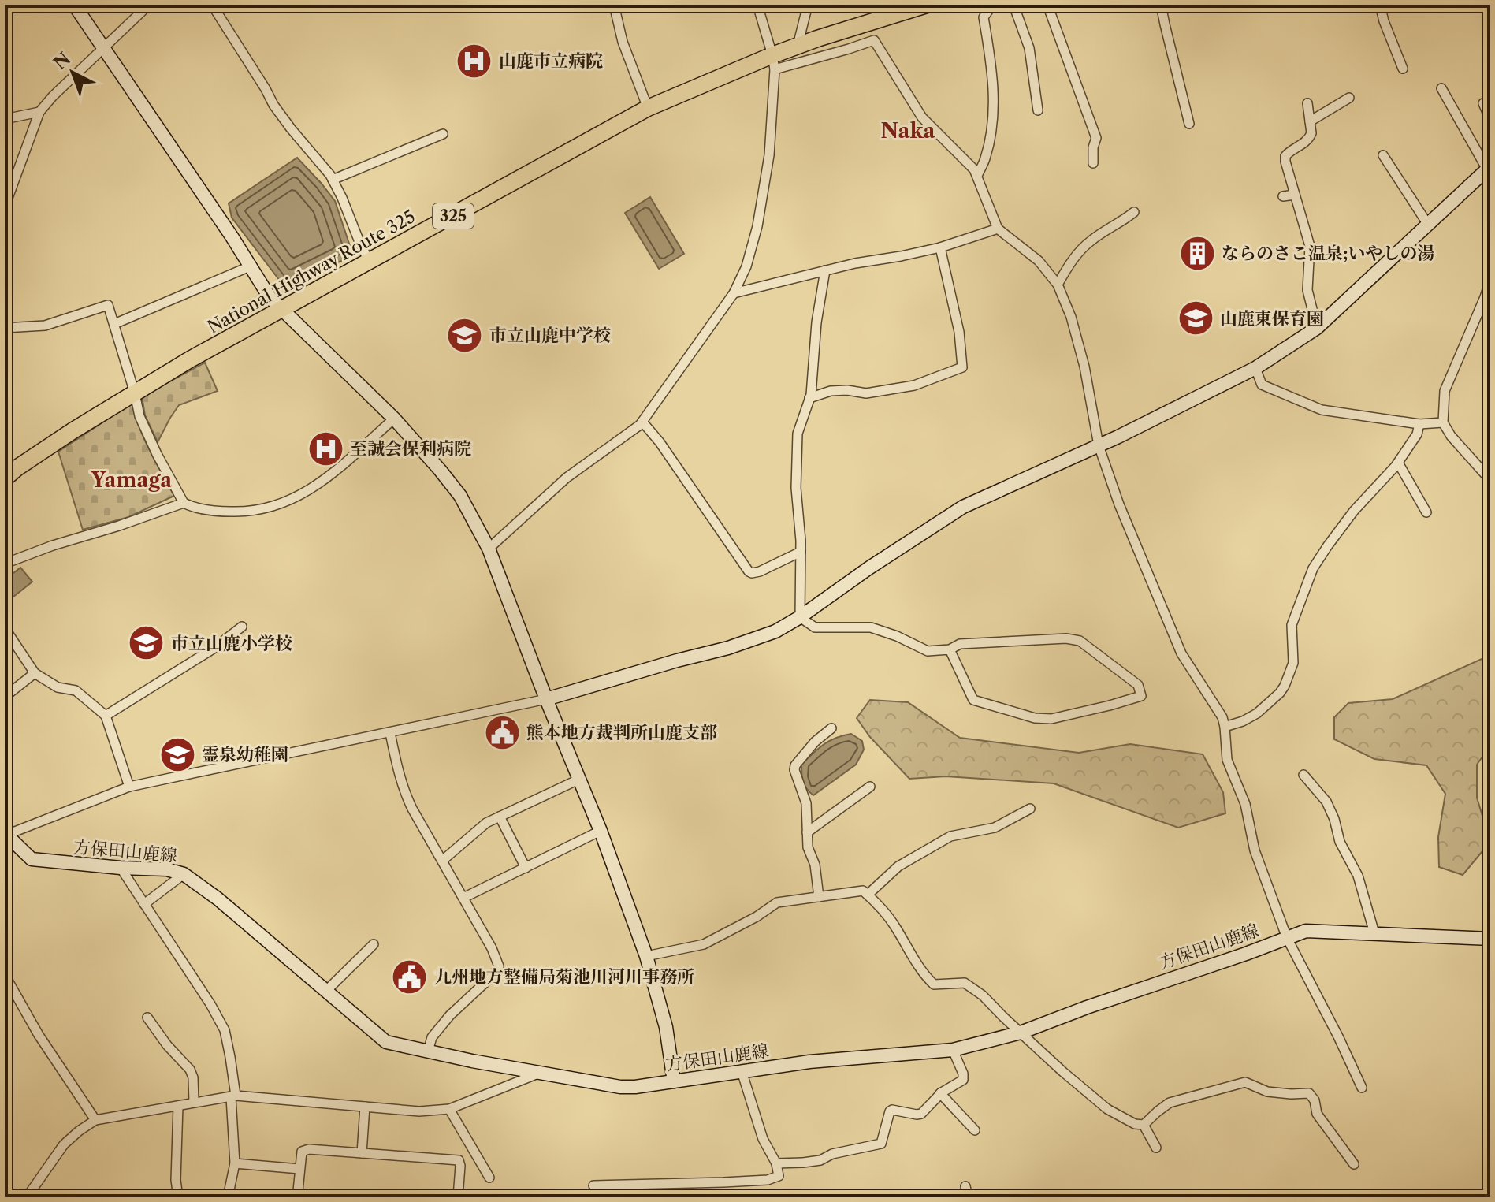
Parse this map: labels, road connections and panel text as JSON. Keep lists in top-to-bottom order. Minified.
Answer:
{"streets":{"highway":["325","National Highway Route 325"],"street":["方保田山鹿線"]},"districts":["Naka","Yamaga"],"places":{"hospital":["山鹿市立病院","至誠会保利病院"],"building":["ならのさこ温泉;いやしの湯"],"school or university":["山鹿東保育園","市立山鹿中学校","市立山鹿小学校","霊泉幼稚園"],"public building":["熊本地方裁判所山鹿支部","九州地方整備局菊池川河川事務所"]},"north":"top left"}
